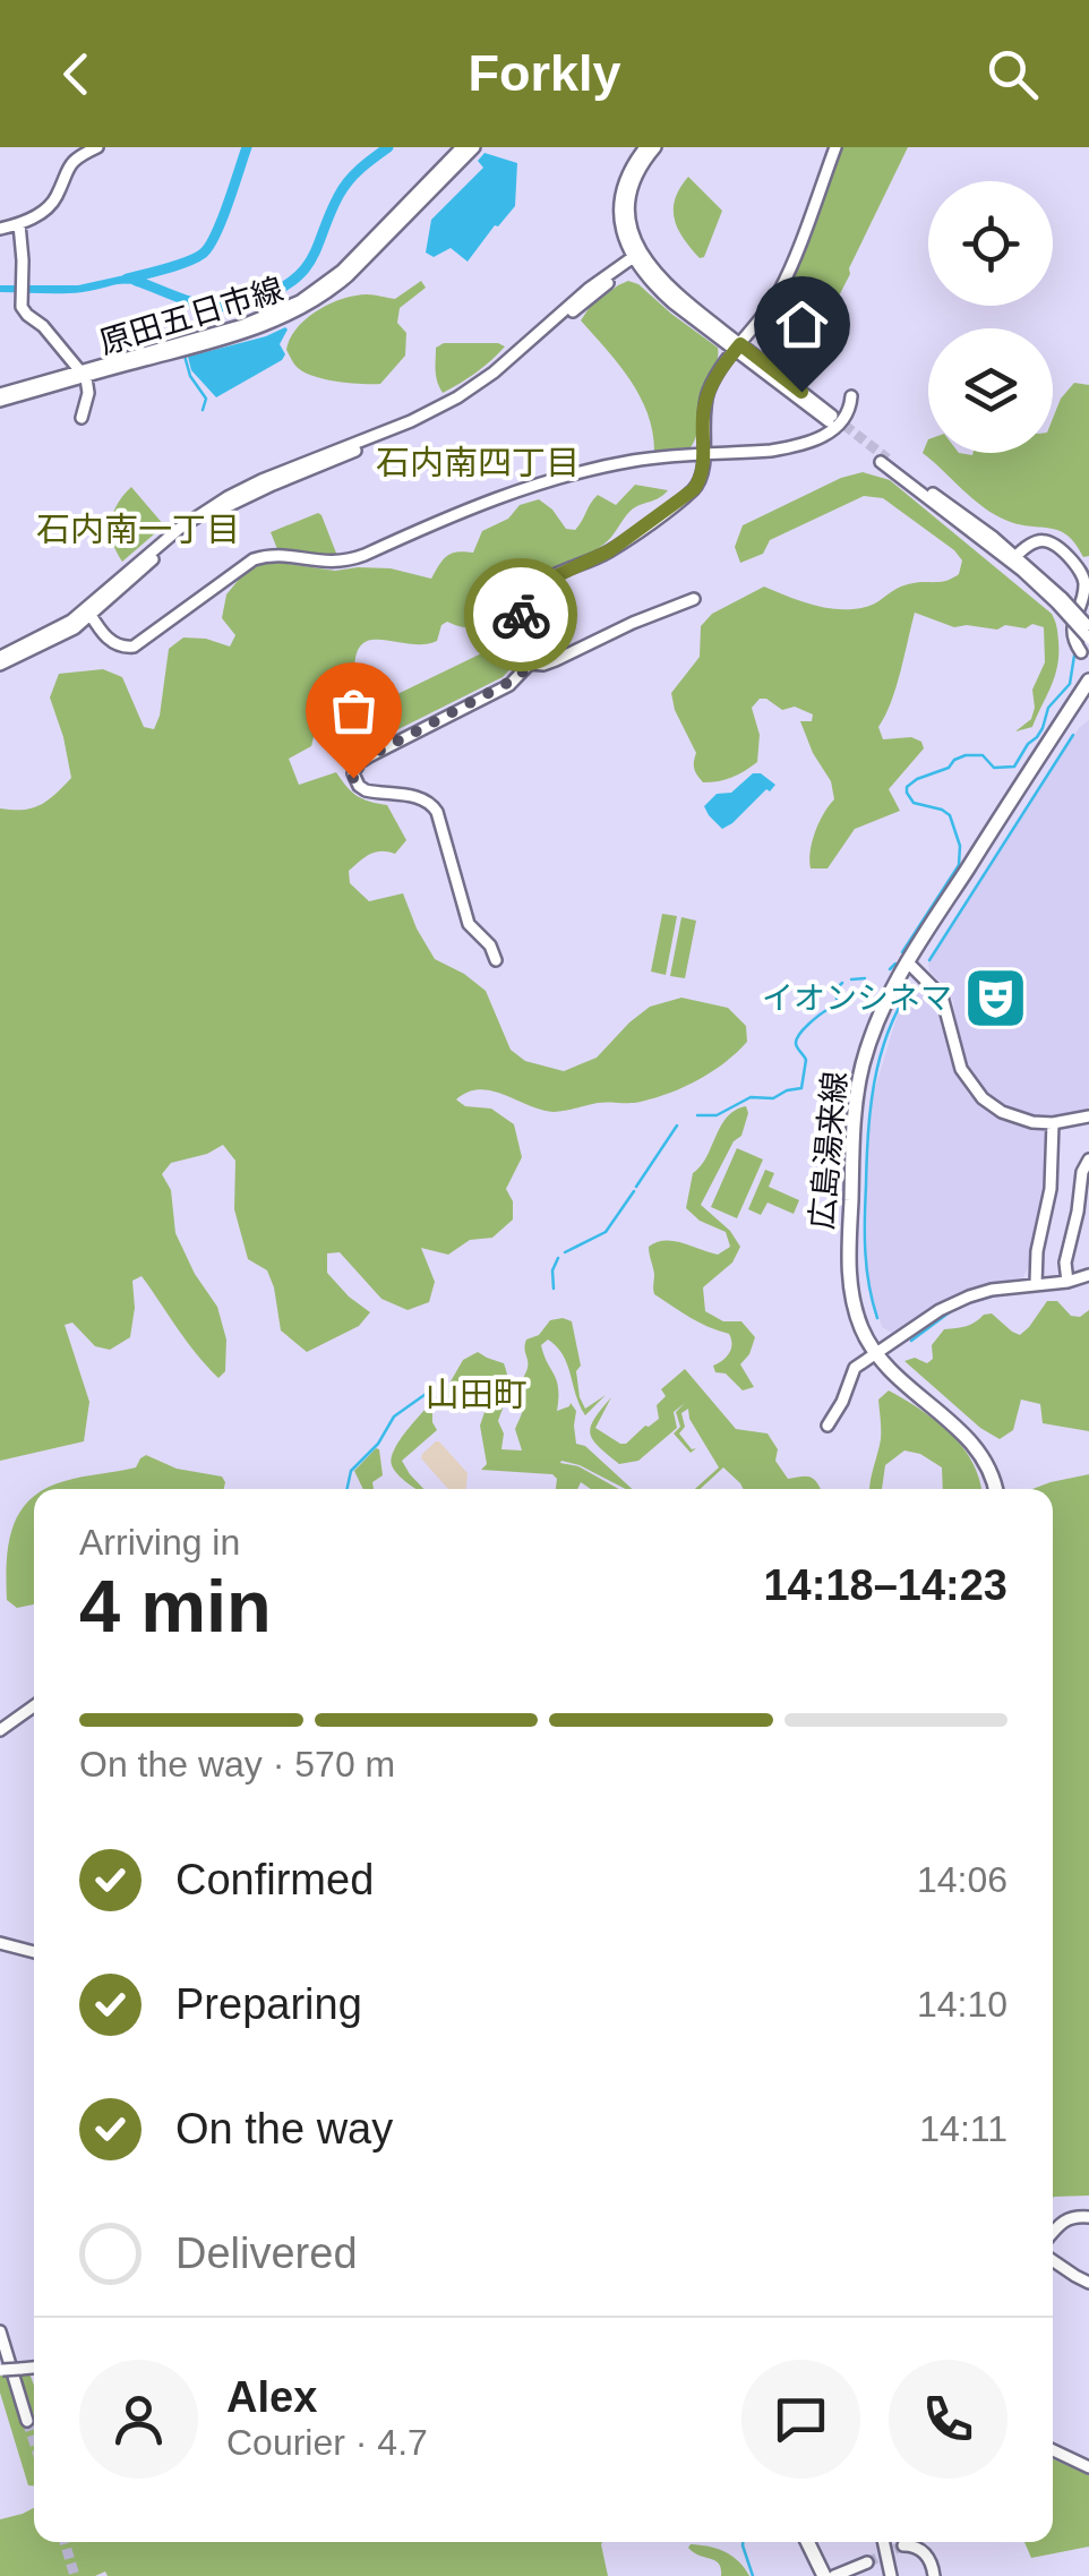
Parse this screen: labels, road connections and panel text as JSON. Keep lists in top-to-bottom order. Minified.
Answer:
{"streets":{"main road":["広島湯来線"],"street":["原田五日市線"]},"districts":["石内南四丁目","石内南一丁目","山田町"],"places":{"theatre":["イオンシネマ"]},"page":{"header":"Forkly","heading":["4 min","Arriving in","14:18–14:23"],"panel":["Alex","Courier · 4.7"],"bar":"On the way · 570 m","list":[["Confirmed","14:06"],["Preparing","14:10"],["On the way","14:11"],"Delivered"]}}
